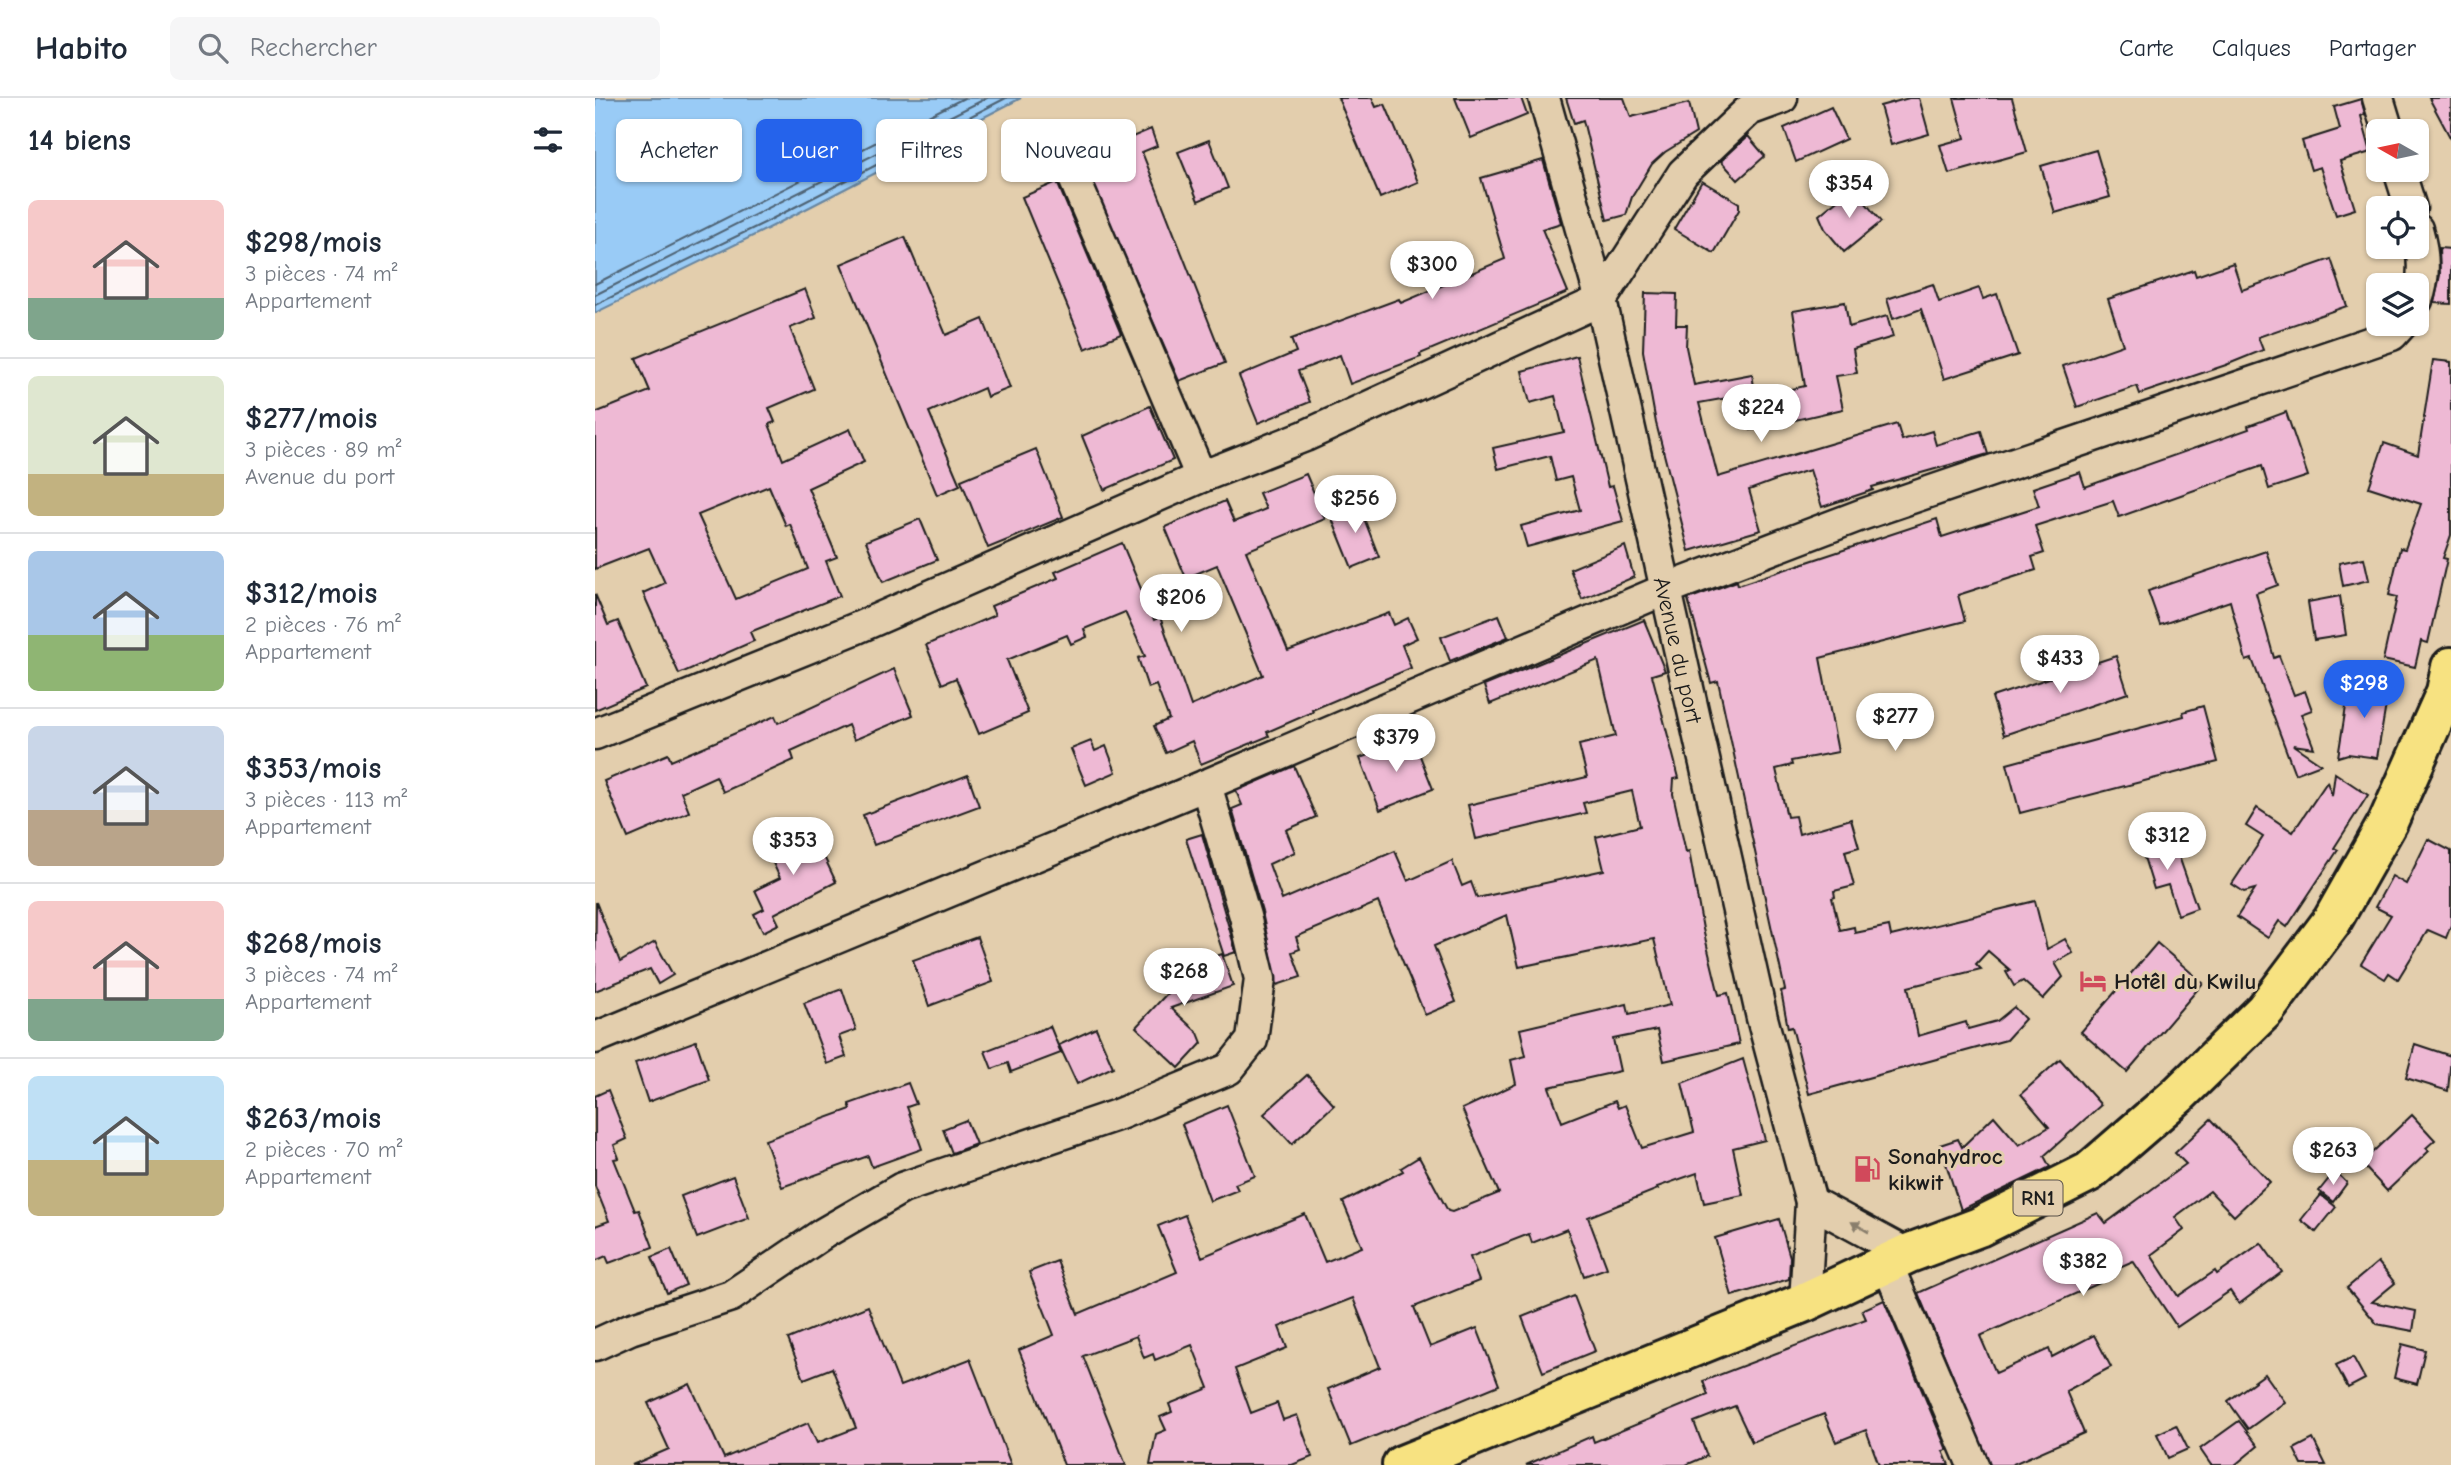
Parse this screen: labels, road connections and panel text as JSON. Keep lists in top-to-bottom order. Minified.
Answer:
{"streets":{"highway":["RN1"],"street":["Avenue du port"]},"crossings":[["Avenue du port","RN1"]],"places":{"hotel":["Hotêl du Kwilu"],"fuel station":["Sonahydroc kikwit"]},"north":"left","page":{"header":"Habito","search":"Rechercher","nav":["Carte","Calques","Partager"],"heading":"14 biens","chip":["Acheter","Louer","Filtres","Nouveau"],"price":["$354","$300","$224","$256","$206","$433","$298","$277","$379","$312","$353","$268","$263","$382"],"list":[{"name":"$298/mois","note":"3 pièces · 74 m² · Appartement"},{"name":"$277/mois","note":"3 pièces · 89 m² · Avenue du port"},{"name":"$312/mois","note":"2 pièces · 76 m² · Appartement"},{"name":"$353/mois","note":"3 pièces · 113 m² · Appartement"},{"name":"$268/mois","note":"3 pièces · 74 m² · Appartement"},{"name":"$263/mois","note":"2 pièces · 70 m² · Appartement"}]}}
